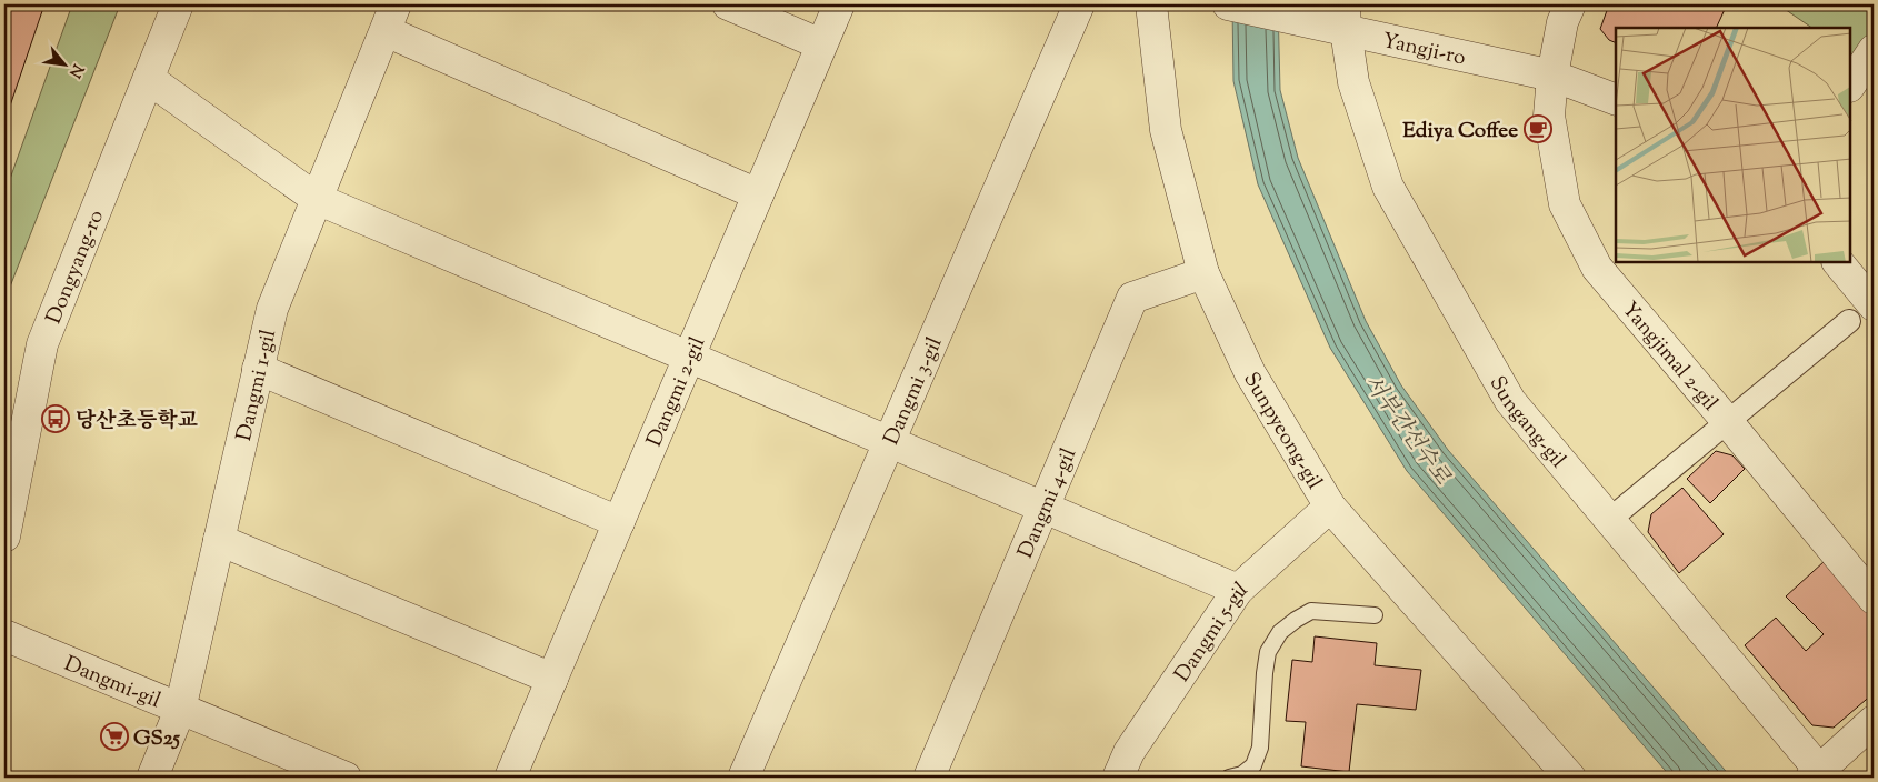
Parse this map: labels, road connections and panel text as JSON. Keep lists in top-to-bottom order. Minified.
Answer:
{"streets":{"street":["Yangji-ro","Dongyang-ro","Yangjimal 2-gil","Dangmi 1-gil","Dangmi 2-gil","Dangmi 3-gil","Sungang-gil","Sunpyeong-gil","Dangmi 4-gil","Dangmi 5-gil","Dangmi-gil"]},"crossings":[["Yangji-ro","Yangjimal 2-gil"],["Yangji-ro","Sungang-gil"],["Dangmi 1-gil","Dangmi-gil"],["Sunpyeong-gil","Dangmi 4-gil"],["Sunpyeong-gil","Dangmi 5-gil"]],"water":["서부간선수로"],"places":{"cafe":["Ediya Coffee"],"bus stop":["당산초등학교"],"supermarket":["GS25"]},"north":"bottom right"}
